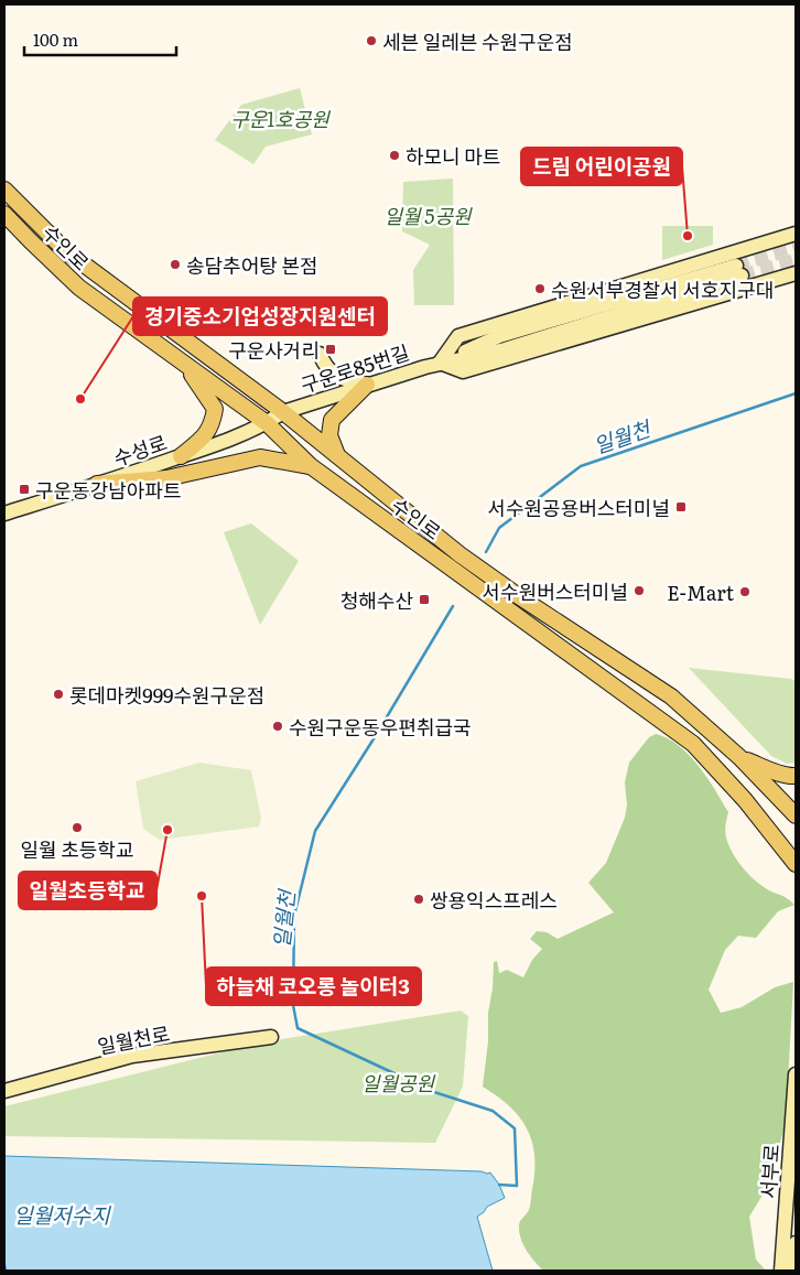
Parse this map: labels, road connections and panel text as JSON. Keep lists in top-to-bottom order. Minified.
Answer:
{"streets":{"main road":["수인로"],"street":["구운로85번길","수성로","일월천로","서부로"]},"crossings":[["수인로","구운로85번길"],["수인로","수성로"],["구운로85번길","수성로"]],"water":["일월천","일월저수지"],"parks":["구운1호공원","일월 5공원","일월공원"],"places":{"other":["세븐 일레븐 수원구운점","하모니 마트","드림 어린이공원","송담추어탕 본점","수원서부경찰서 서호지구대","경기중소기업성장지원센터","서수원버스터미널","E-Mart","롯데마켓999수원구운점","수원구운동우편취급국","일월 초등학교","일월초등학교","하늘채 코오롱 놀이터3","쌍용익스프레스"],"transit":["구운사거리","구운동강남아파트","서수원공용버스터미널","청해수산"]},"scale_bar":"100 m"}
